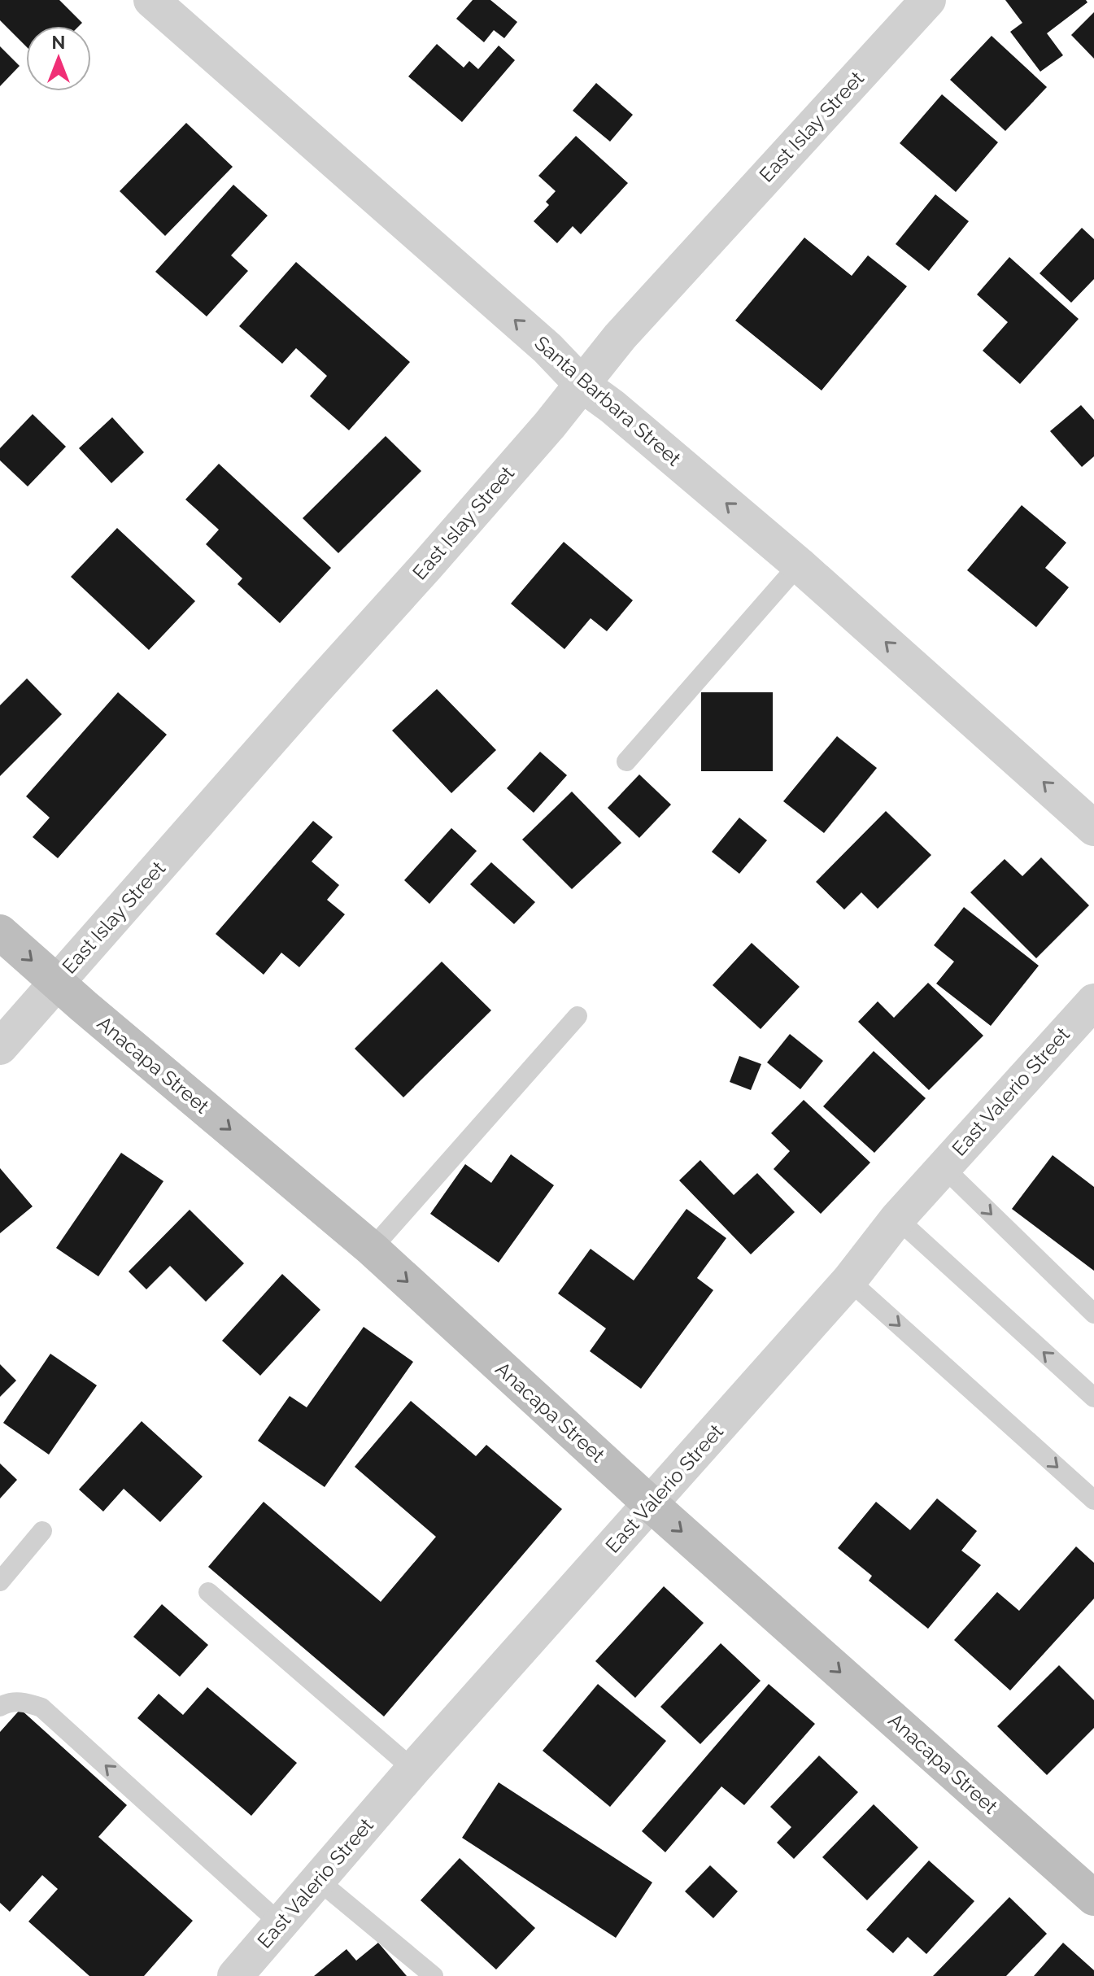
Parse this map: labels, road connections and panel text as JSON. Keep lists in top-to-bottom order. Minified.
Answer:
{"streets":{"street":["East Islay Street","Santa Barbara Street","Anacapa Street","East Valerio Street"]},"crossings":[["East Islay Street","Santa Barbara Street"],["East Islay Street","Anacapa Street"],["Anacapa Street","East Valerio Street"]],"one_way":["Santa Barbara Street","Anacapa Street"],"north":"top"}
